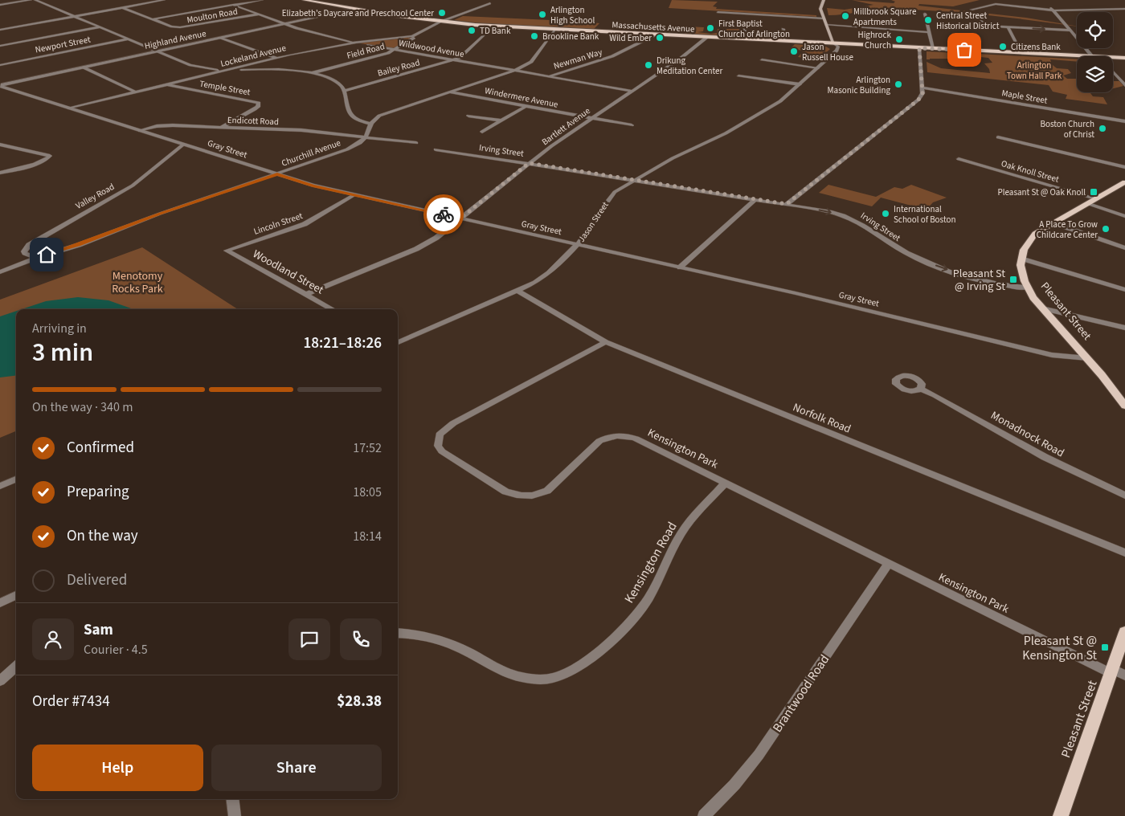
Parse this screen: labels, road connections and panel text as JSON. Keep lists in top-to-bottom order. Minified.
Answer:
{"streets":{"main road":["Massachusetts Avenue","Pleasant Street"],"street":["Moulton Road","Highland Avenue","Newport Street","Wildwood Avenue","Field Road","Lockeland Avenue","Newman Way","Bailey Road","Temple Street","Maple Street","Windermere Avenue","Endicott Road","Bartlett Avenue","Gray Street","Irving Street","Churchill Avenue","Oak Knoll Street","Valley Road","Jason Street","Lincoln Street","Woodland Street","Norfolk Road","Monadnock Road","Kensington Park","Kensington Road","Brantwood Road"]},"crossings":[["Moulton Road","Wildwood Avenue"],["Massachusetts Avenue","Highland Avenue"],["Massachusetts Avenue","Lockeland Avenue"],["Massachusetts Avenue","Newman Way"],["Massachusetts Avenue","Bailey Road"],["Massachusetts Avenue","Bartlett Avenue"],["Massachusetts Avenue","Jason Street"],["Highland Avenue","Wildwood Avenue"],["Highland Avenue","Gray Street"],["Wildwood Avenue","Field Road"],["Wildwood Avenue","Lockeland Avenue"],["Wildwood Avenue","Newman Way"],["Wildwood Avenue","Bailey Road"],["Wildwood Avenue","Bartlett Avenue"],["Field Road","Lockeland Avenue"],["Lockeland Avenue","Temple Street"],["Lockeland Avenue","Gray Street"],["Temple Street","Endicott Road"],["Windermere Avenue","Bartlett Avenue"],["Endicott Road","Gray Street"],["Endicott Road","Churchill Avenue"],["Bartlett Avenue","Gray Street"],["Bartlett Avenue","Irving Street"],["Bartlett Avenue","Woodland Street"],["Gray Street","Churchill Avenue"],["Gray Street","Valley Road"],["Gray Street","Jason Street"],["Gray Street","Lincoln Street"],["Gray Street","Pleasant Street"],["Irving Street","Jason Street"],["Irving Street","Pleasant Street"],["Churchill Avenue","Valley Road"],["Jason Street","Norfolk Road"],["Lincoln Street","Woodland Street"],["Pleasant Street","Kensington Park"],["Norfolk Road","Kensington Park"],["Kensington Park","Kensington Road"],["Kensington Park","Brantwood Road"]],"one_way":["Irving Street"],"parks":["Arlington Town Hall Park","Menotomy Rocks Park"],"places":{"other":["Elizabeth's Daycare and Preschool Center","Arlington High School","Millbrook Square Apartments","Central Street Historical District","First Baptist Church of Arlington","TD Bank","Brookline Bank","Wild Ember","Highrock Church","Citizens Bank","Jason Russell House","Drikung Meditation Center","Arlington Masonic Building","Boston Church of Christ","International School of Boston","A Place To Grow Childcare Center"],"transit":["Pleasant St @ Oak Knoll","Pleasant St @ Irving St","Pleasant St @ Kensington St"]},"page":{"heading":["3 min","Arriving in","18:21–18:26"],"panel":["Sam","Courier · 4.5","Order #7434","$28.38"],"bar":"On the way · 340 m","list":[["Confirmed","17:52"],["Preparing","18:05"],["On the way","18:14"],"Delivered"],"buttons":["Help","Share"]}}
